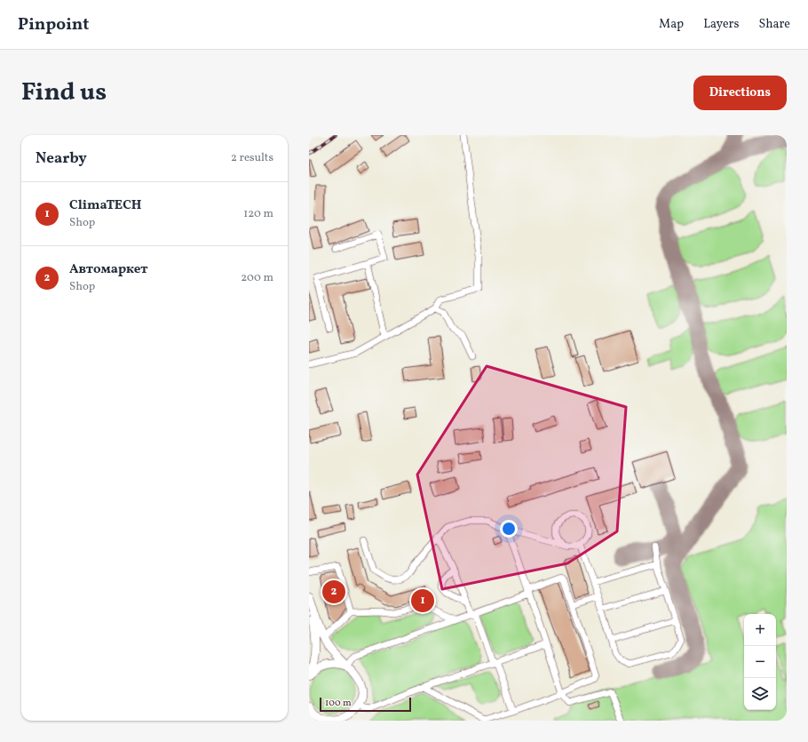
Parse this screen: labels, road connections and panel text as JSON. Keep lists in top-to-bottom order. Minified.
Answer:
{"scale_bar":"100 m","page":{"header":"Pinpoint","nav":["Map","Layers","Share"],"title":"Find us","buttons":"Directions","heading":["Nearby","2 results"],"list":[{"mark":"1","name":"ClimaTECH","note":"Shop","value":"120 m"},{"mark":"2","name":"Автомаркет","note":"Shop","value":"200 m"}],"pins":["2","1"],"map_buttons":["+","−"],"scale":"100 m"}}
